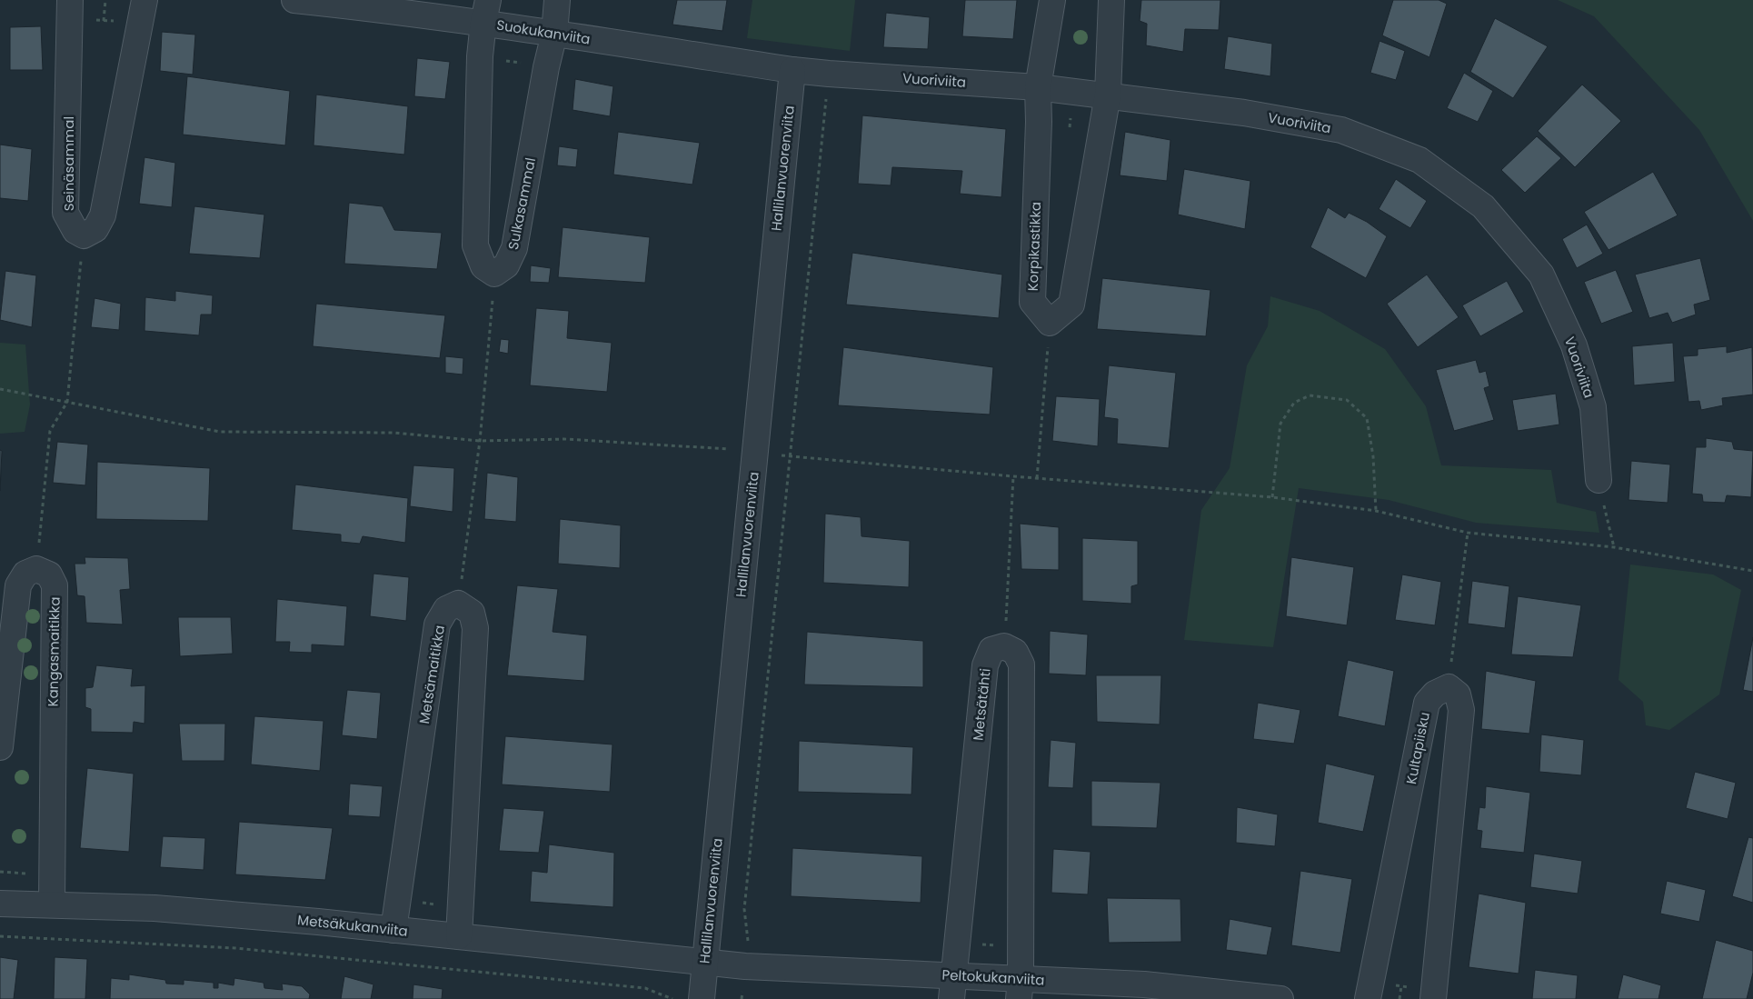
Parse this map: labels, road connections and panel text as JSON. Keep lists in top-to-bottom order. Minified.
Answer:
{"streets":{"street":["Suokukanviita","Vuoriviita","Seinäsammal","Hallilanvuorenviita","Sulkasammal","Korpikastikka","Kangasmaitikka","Metsämaitikka","Metsätähti","Kultapiisku","Metsäkukanviita","Peltokukanviita"]},"crossings":[["Suokukanviita","Vuoriviita"],["Suokukanviita","Hallilanvuorenviita"],["Suokukanviita","Sulkasammal"],["Vuoriviita","Hallilanvuorenviita"],["Vuoriviita","Korpikastikka"],["Hallilanvuorenviita","Metsäkukanviita"],["Hallilanvuorenviita","Peltokukanviita"],["Kangasmaitikka","Metsäkukanviita"],["Metsämaitikka","Metsäkukanviita"],["Metsätähti","Peltokukanviita"],["Metsäkukanviita","Peltokukanviita"]]}
